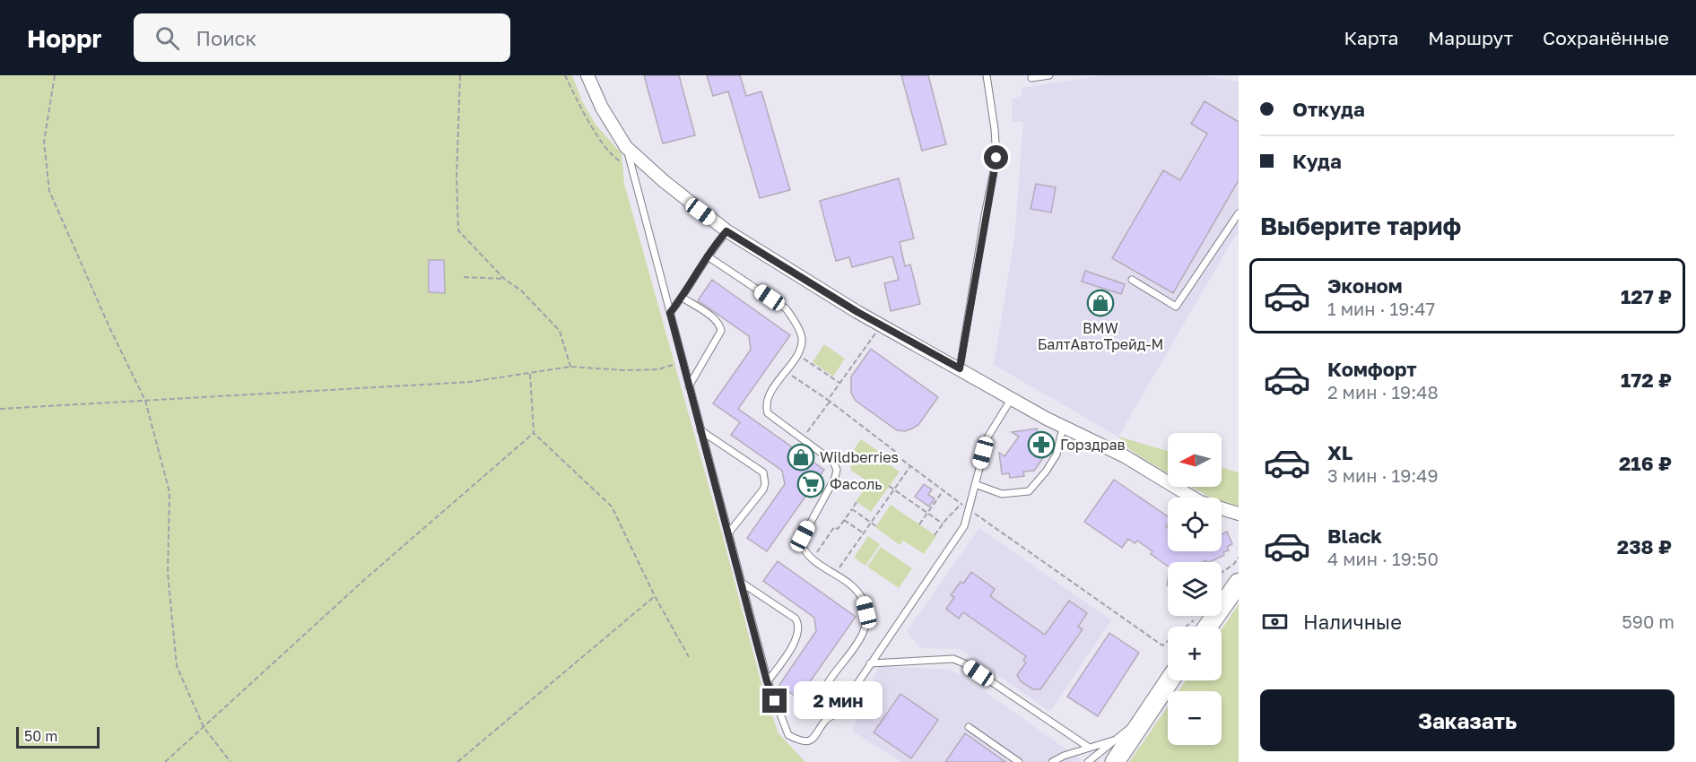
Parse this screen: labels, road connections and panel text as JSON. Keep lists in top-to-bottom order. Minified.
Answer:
{"places":{"shop":["BMW БалтАвтоТрейд-М","Wildberries"],"pharmacy":["Горздрав"],"supermarket":["Фасоль"]},"scale_bar":"50 m","north":"left","page":{"header":"Hoppr","search":"Поиск","nav":["Карта","Маршрут","Сохранённые"],"banner":["Откуда","Куда"],"heading":"Выберите тариф","list":[{"name":"Эконом","note":"1 мин · 19:47","value":"127 ₽"},{"name":"Комфорт","note":"2 мин · 19:48","value":"172 ₽"},{"name":"XL","note":"3 мин · 19:49","value":"216 ₽"},{"name":"Black","note":"4 мин · 19:50","value":"238 ₽"}],"map_buttons":["+","−"],"pay":["Наличные","590 m"],"buttons":"Заказать","bubble":"2 мин","scale":"50 m"}}
